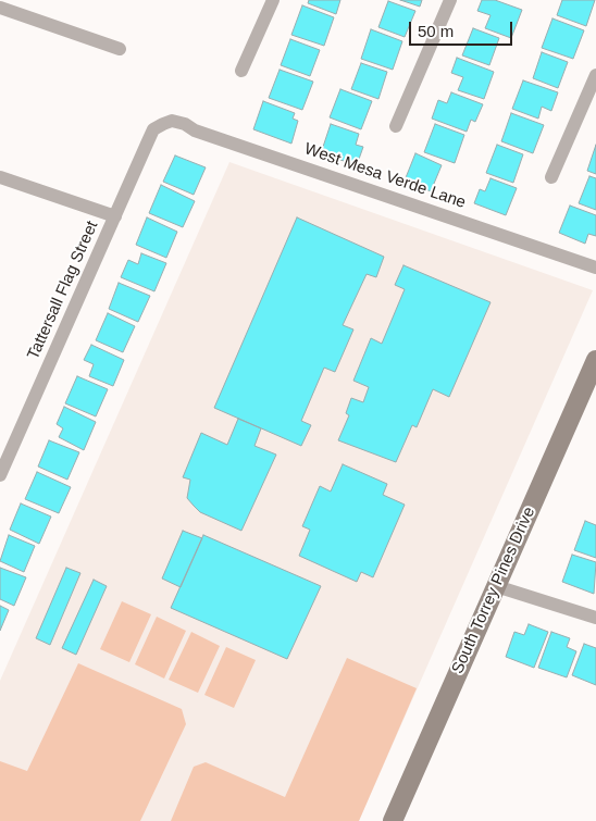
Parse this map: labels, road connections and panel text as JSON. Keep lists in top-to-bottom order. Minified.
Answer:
{"streets":{"street":["West Mesa Verde Lane","Tattersall Flag Street","South Torrey Pines Drive"]},"crossings":[["West Mesa Verde Lane","Tattersall Flag Street"]],"scale_bar":"50 m"}
